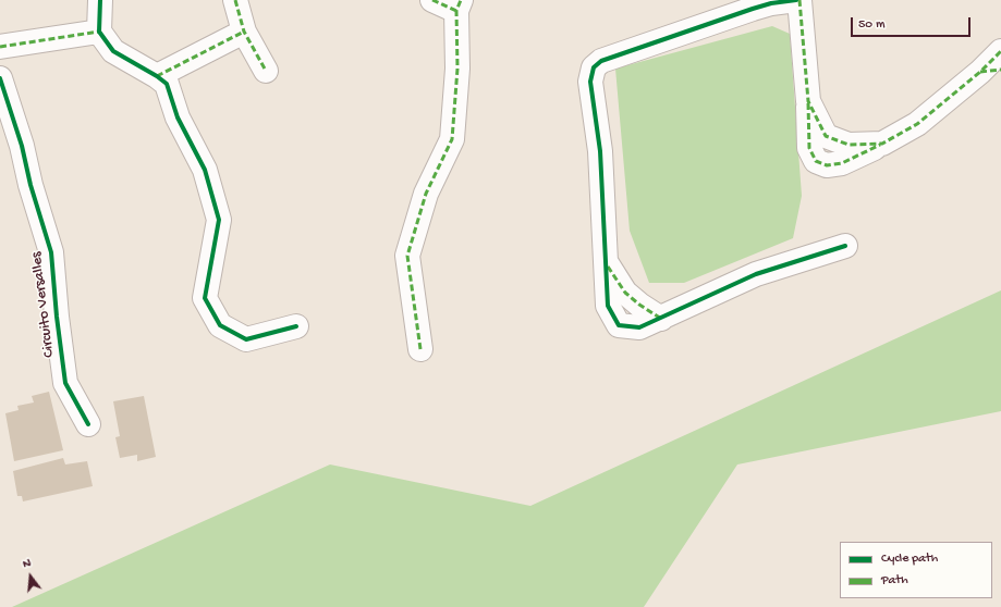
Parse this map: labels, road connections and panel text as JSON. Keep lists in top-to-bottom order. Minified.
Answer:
{"streets":{"street":["Circuito Versalles"]},"legend":["Cycle path","Path"],"scale_bar":"50 m","north":"top"}
